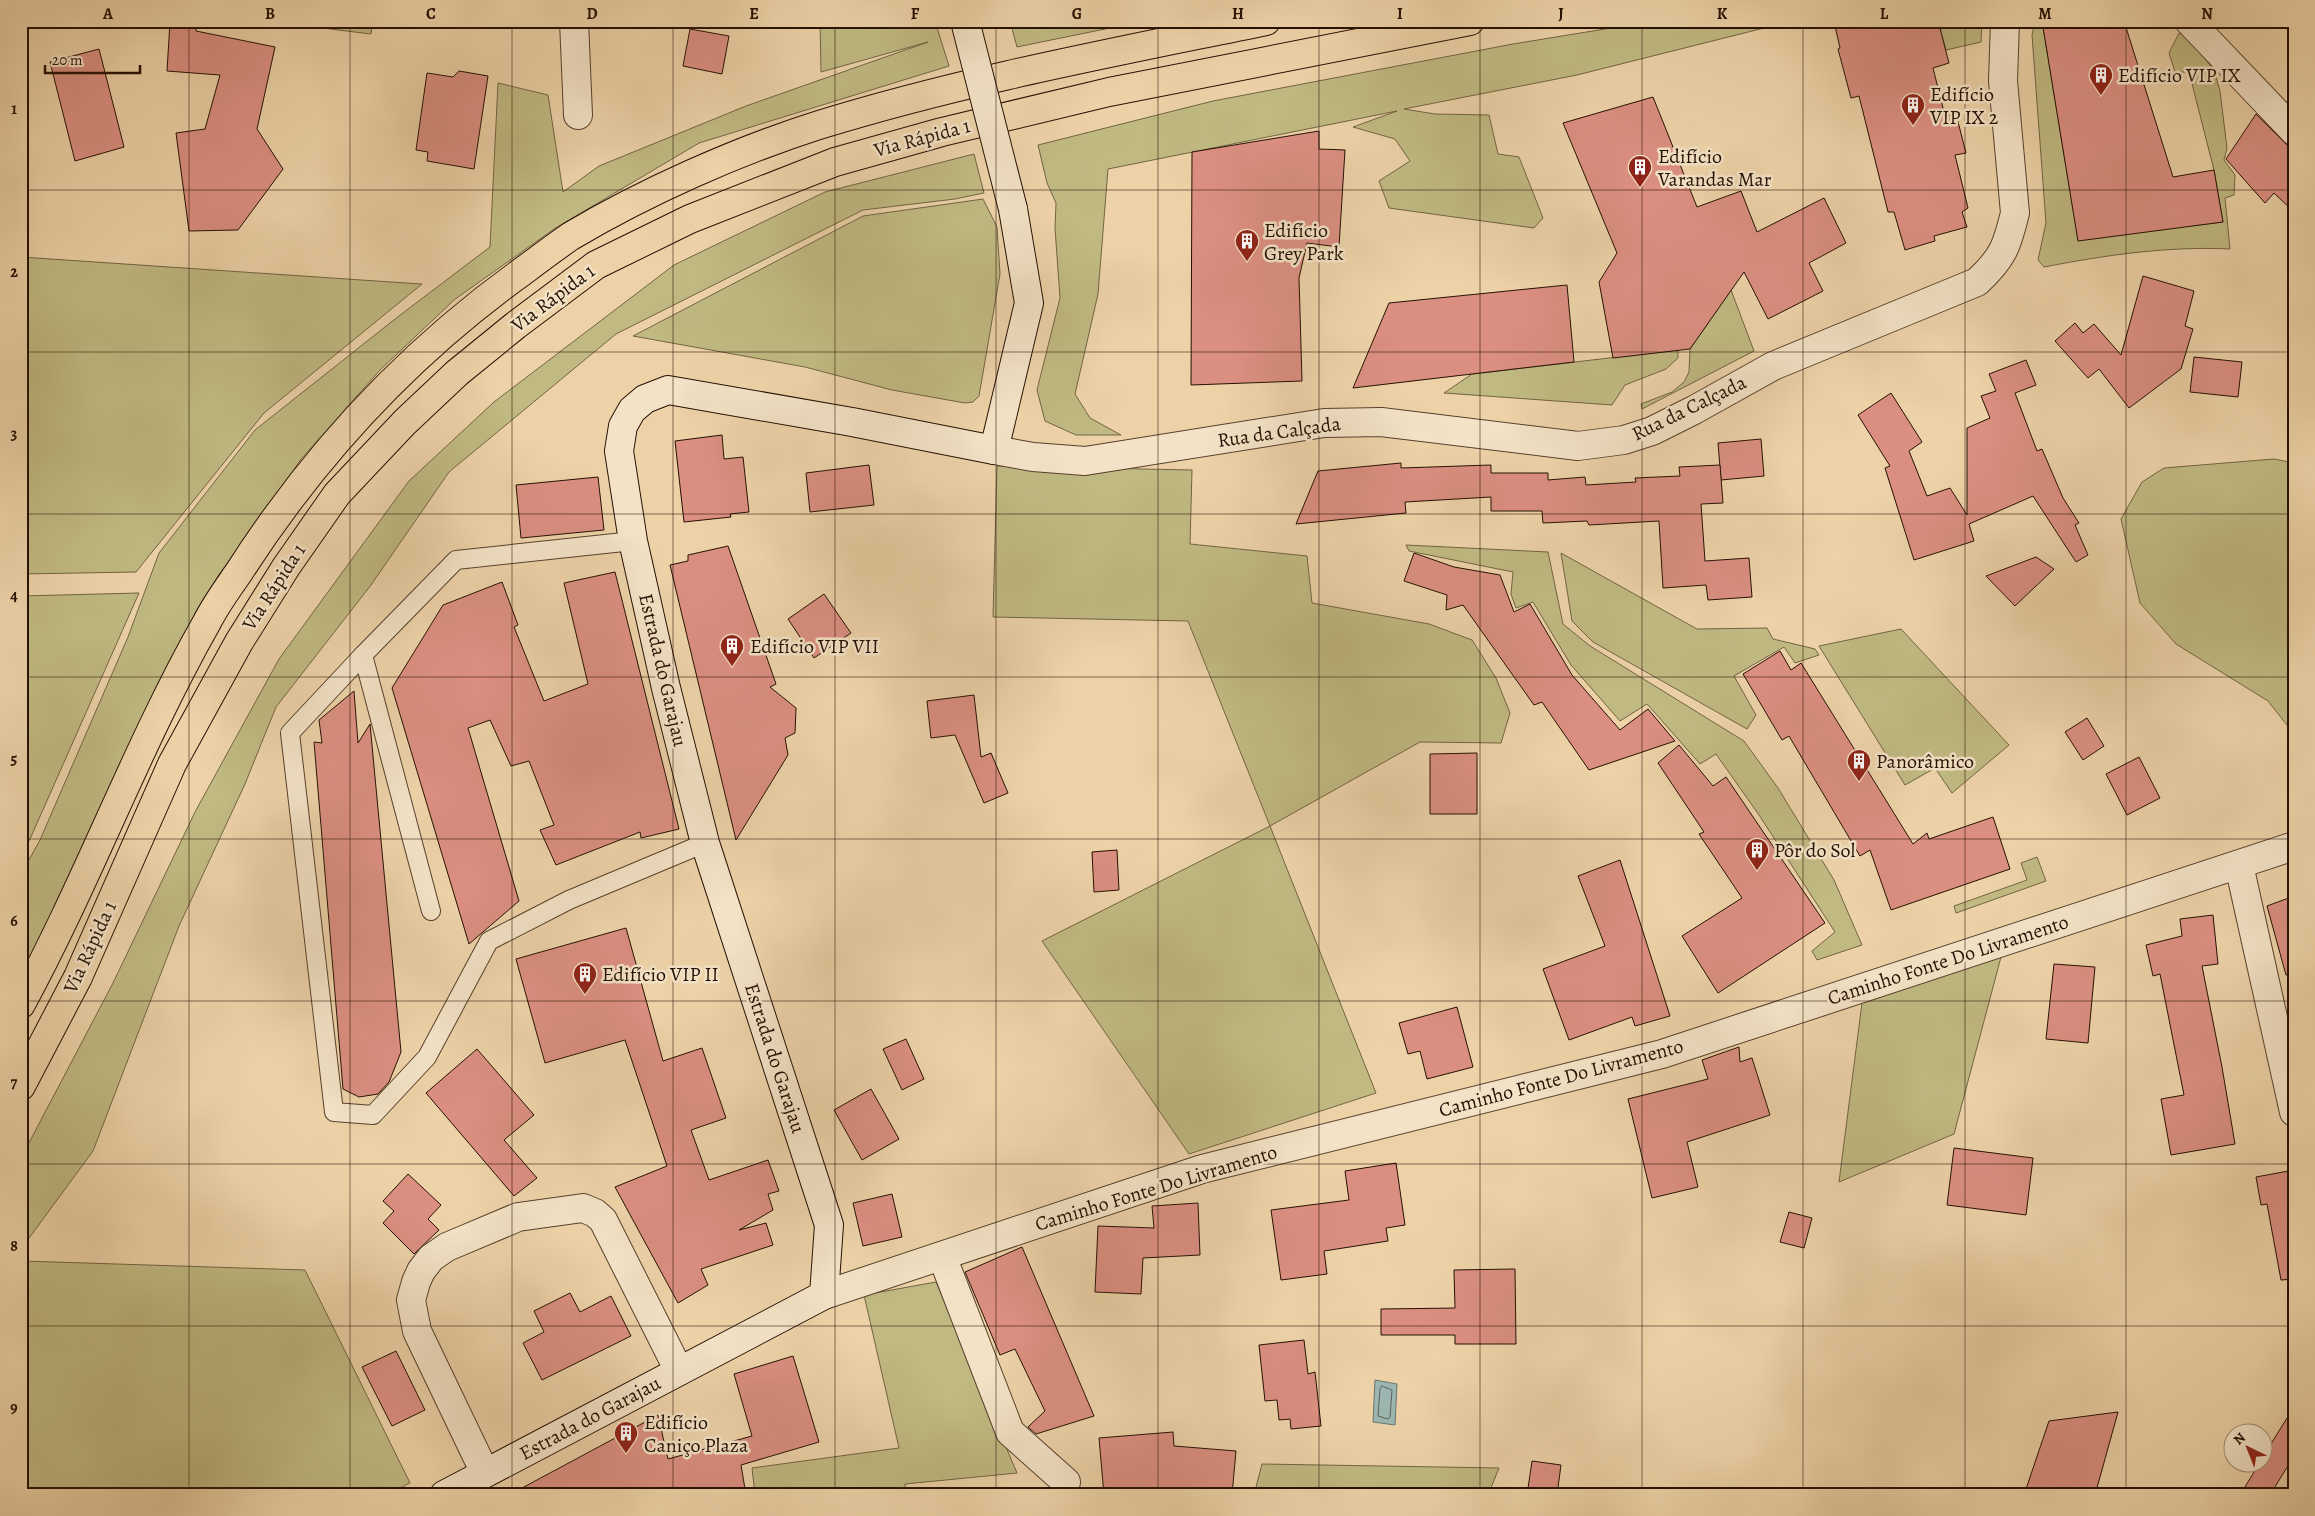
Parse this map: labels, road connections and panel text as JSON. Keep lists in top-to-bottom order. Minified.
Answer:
{"streets":{"highway":["Via Rápida 1"],"street":["Rua da Calçada","Estrada do Garajau","Caminho Fonte Do Livramento"]},"crossings":[["Rua da Calçada","Estrada do Garajau"],["Estrada do Garajau","Caminho Fonte Do Livramento"]],"places":{"building":["Edifício VIP IX","Edifício VIP IX 2","Edifício Varandas Mar","Edifício Grey Park","Edifício VIP VII","Panorâmico","Pôr do Sol","Edifício VIP II","Edifício Caniço Plaza"]},"scale_bar":"20 m","north":"top left","grid":{"columns":["A","B","C","D","E","F","G","H","I","J","K","L","M","N"],"rows":["1","2","3","4","5","6","7","8","9"]}}
